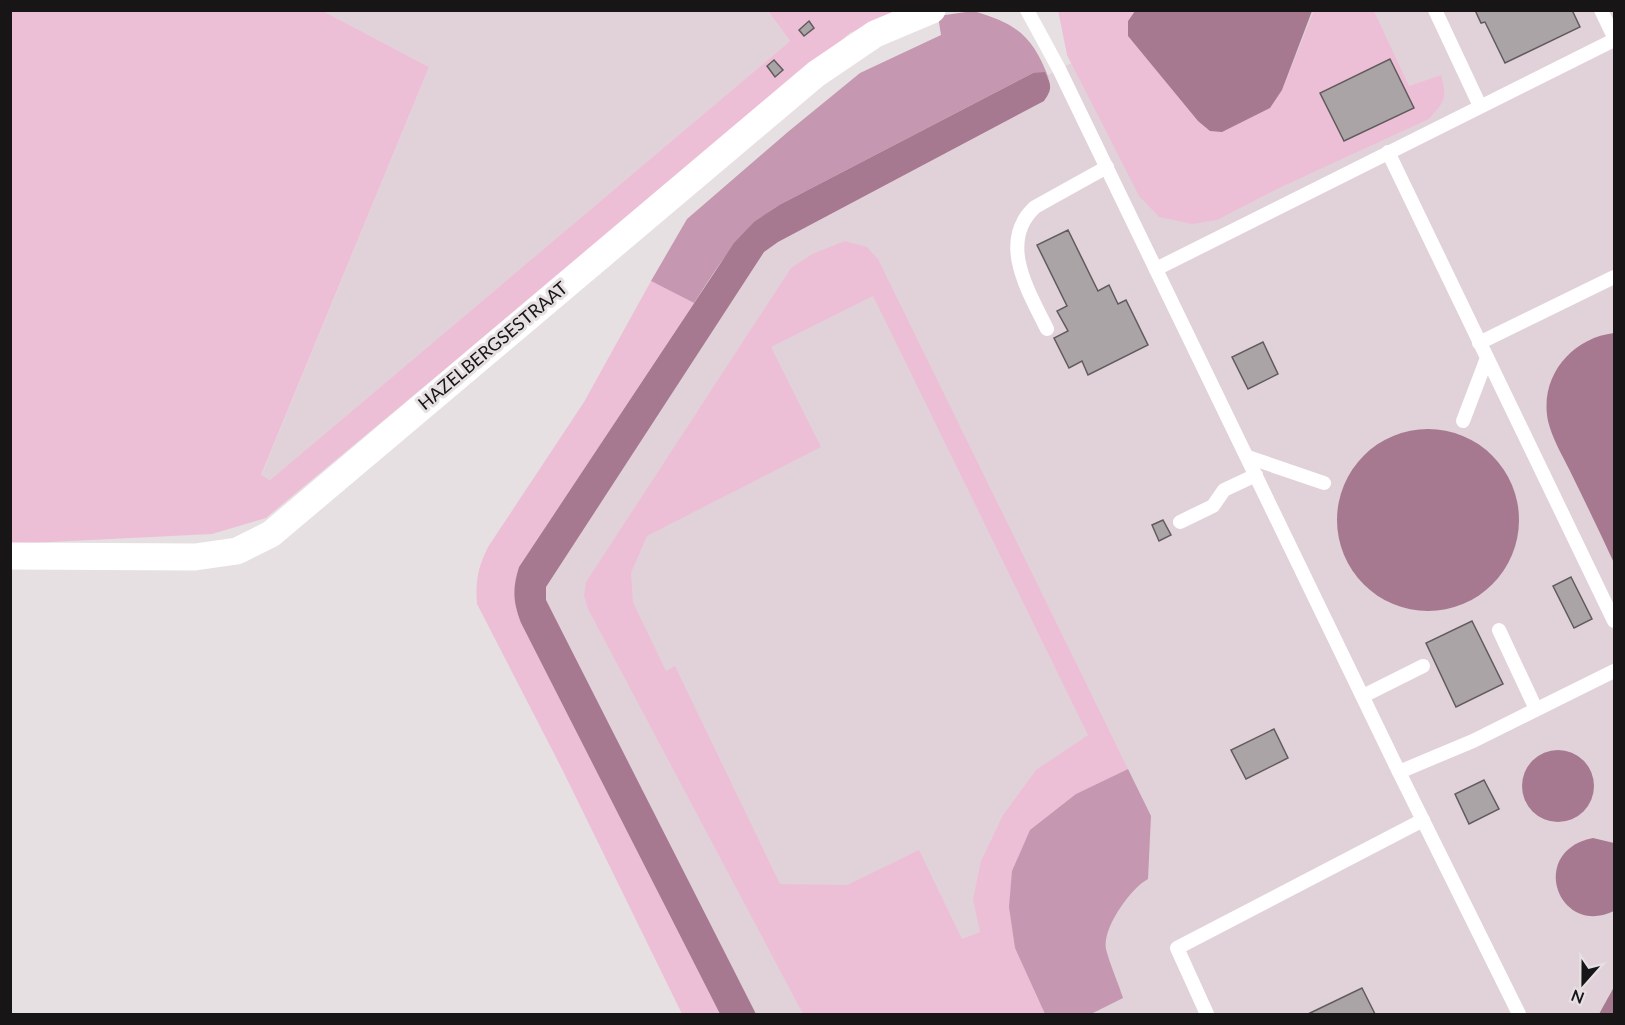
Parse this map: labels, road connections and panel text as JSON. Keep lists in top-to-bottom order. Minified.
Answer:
{"streets":{"street":["HAZELBERGSESTRAAT"]},"north":"bottom"}
